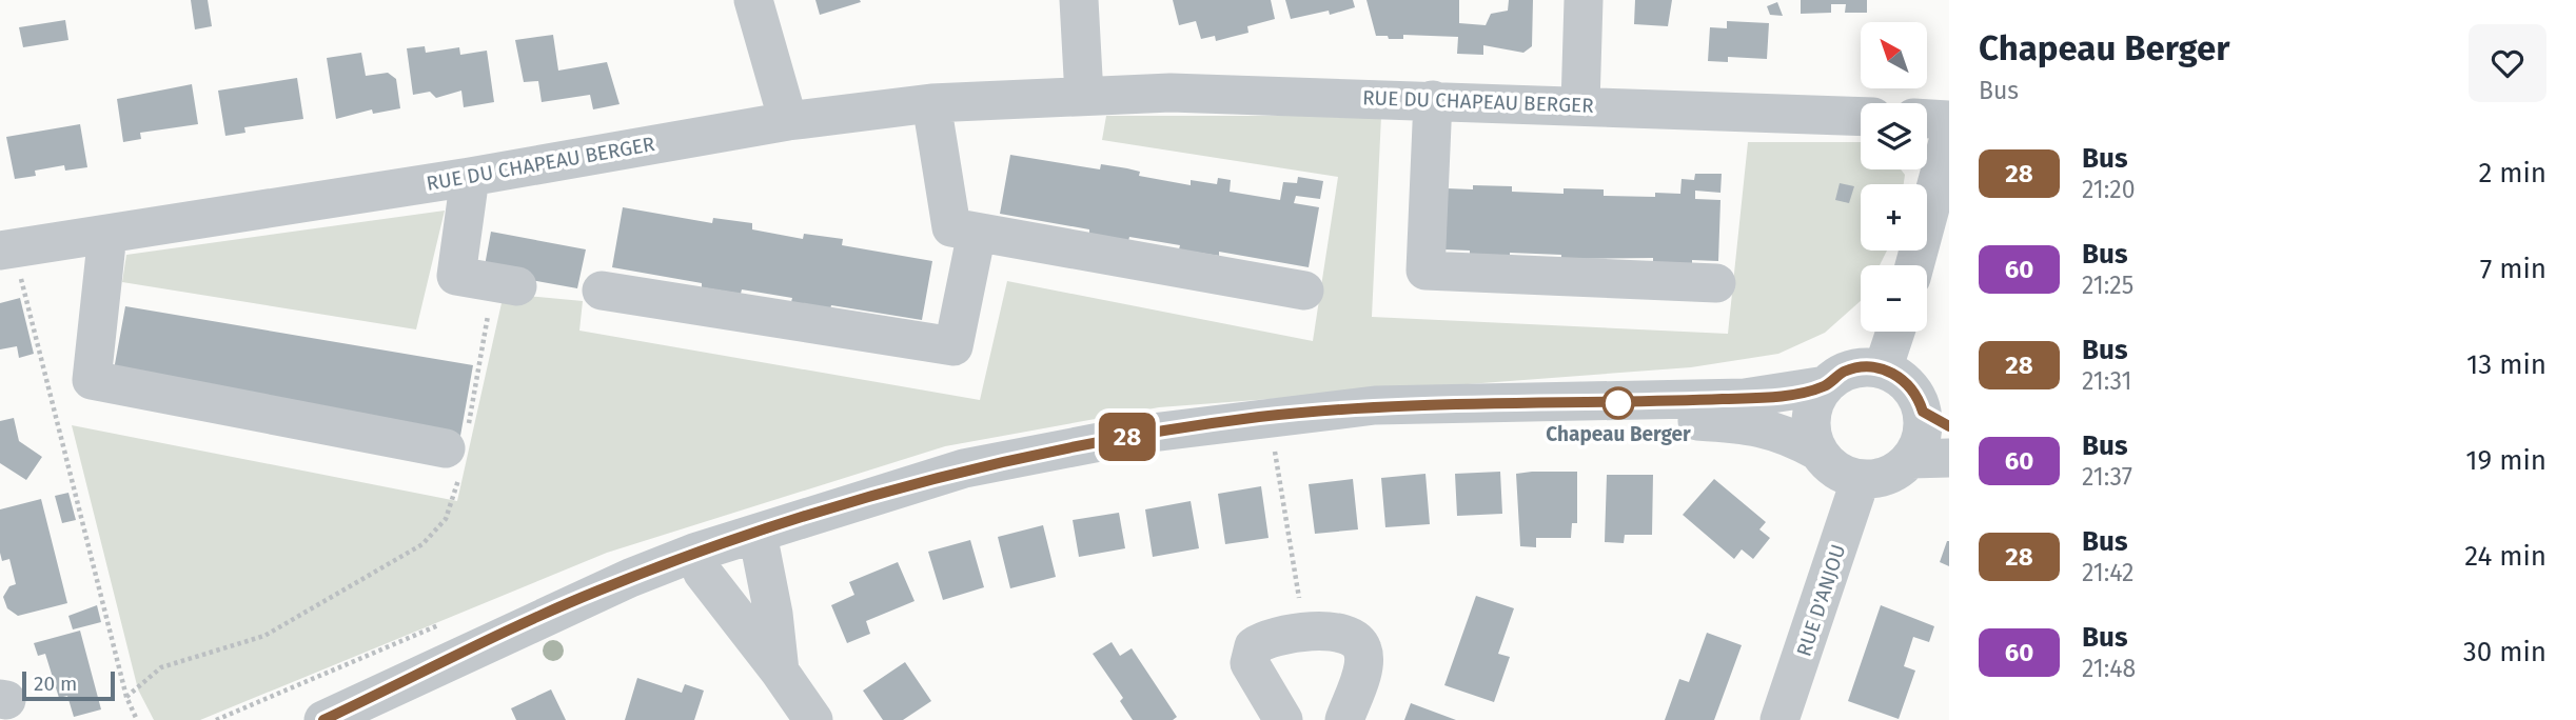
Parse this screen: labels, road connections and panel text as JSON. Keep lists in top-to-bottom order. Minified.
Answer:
{"streets":{"street":["RUE DU CHAPEAU BERGER","RUE D'ANJOU"]},"places":["Chapeau Berger"],"lines":["bus line 28"],"scale_bar":"20 m","north":"top left","page":{"on_map":"28","heading":["Chapeau Berger","Bus"],"map_buttons":["+","−"],"list":[{"mark":"28","name":"Bus","note":"21:20","value":"2 min"},{"mark":"60","name":"Bus","note":"21:25","value":"7 min"},{"mark":"28","name":"Bus","note":"21:31","value":"13 min"},{"mark":"60","name":"Bus","note":"21:37","value":"19 min"},{"mark":"28","name":"Bus","note":"21:42","value":"24 min"},{"mark":"60","name":"Bus","note":"21:48","value":"30 min"}],"scale":"20 m"}}
